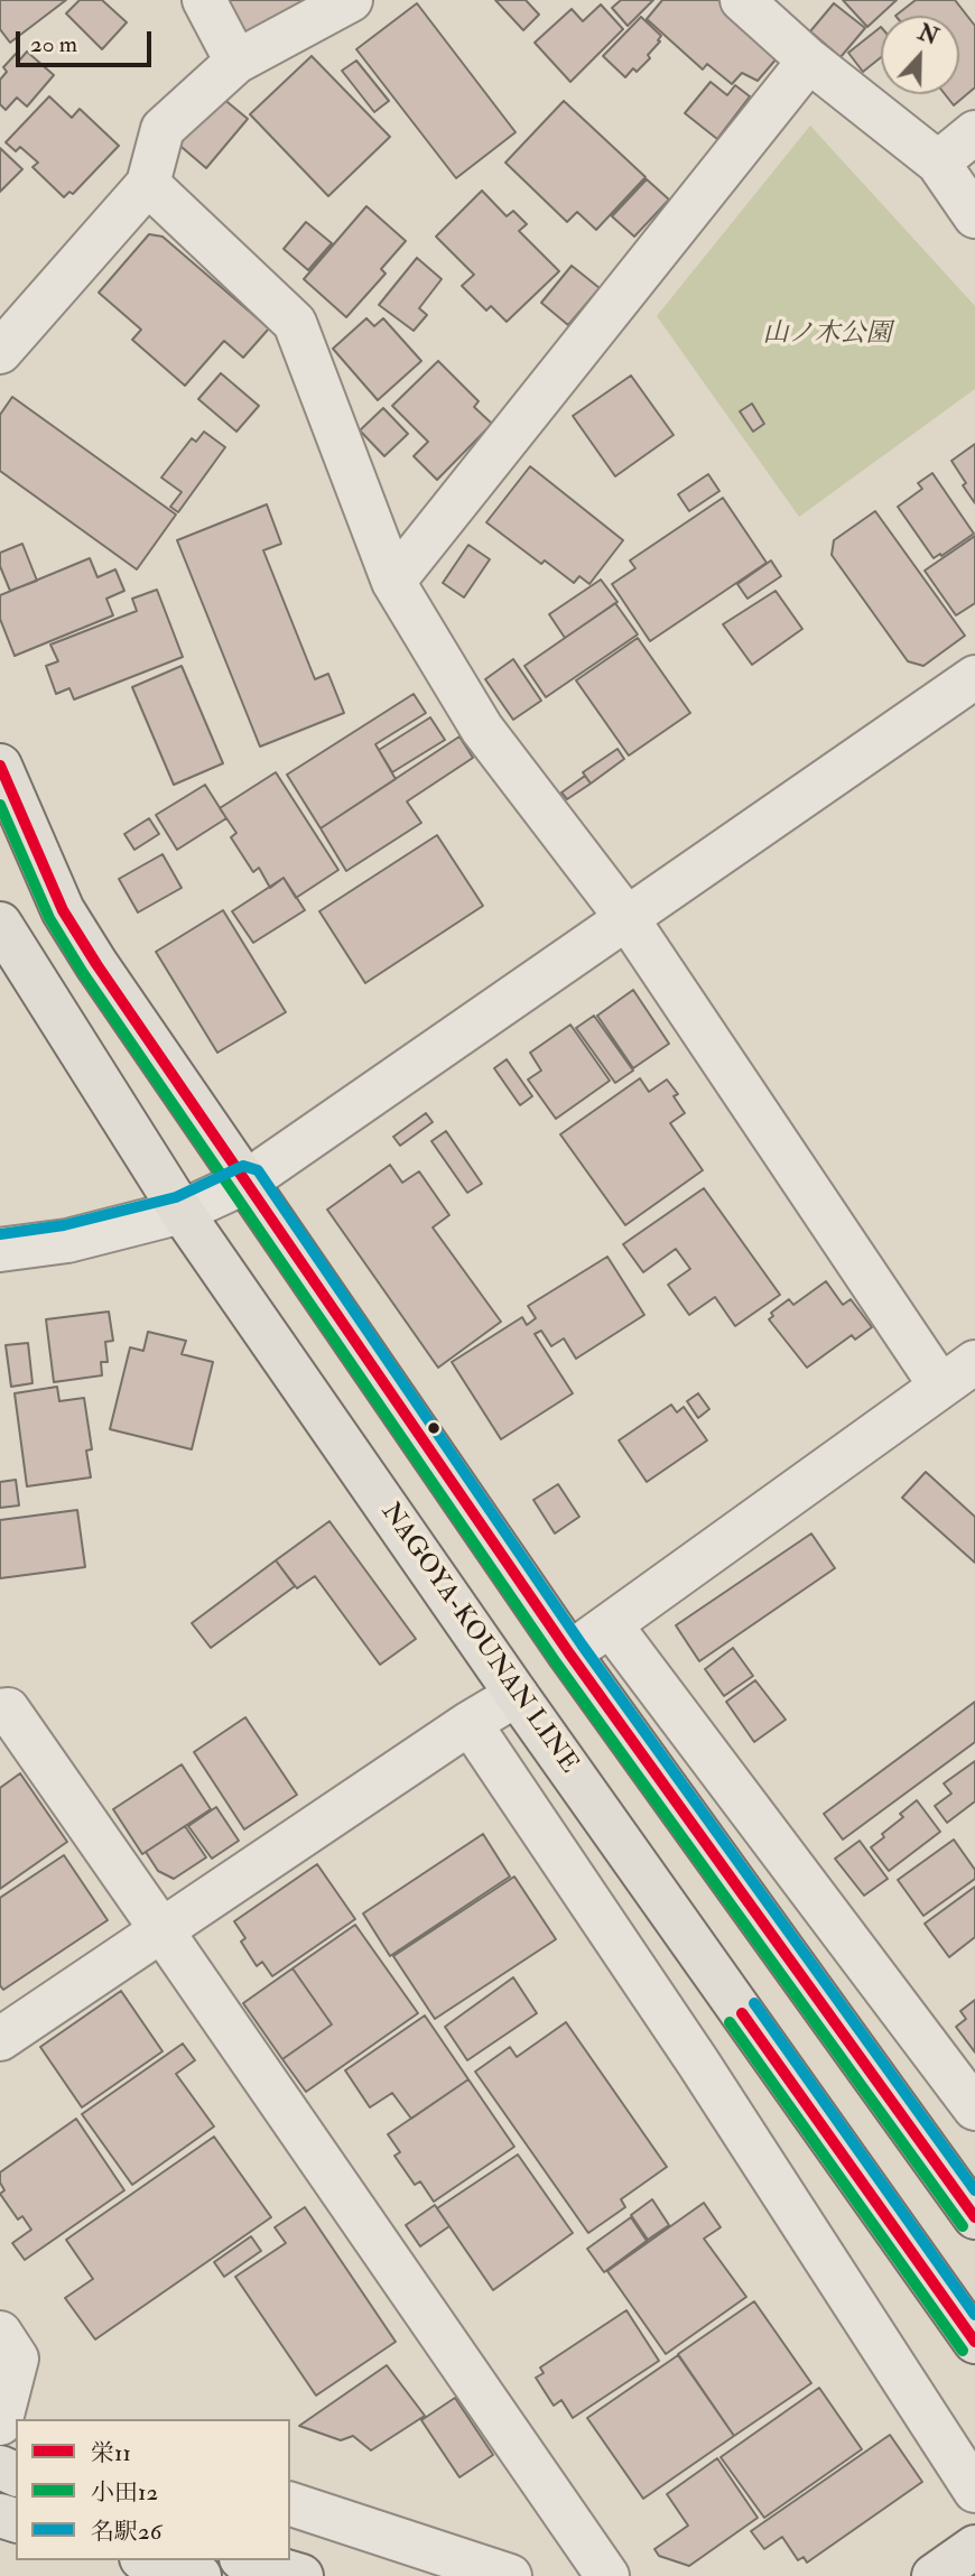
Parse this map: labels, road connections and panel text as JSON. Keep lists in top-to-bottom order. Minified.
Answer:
{"streets":{"main road":["NAGOYA-KOUNAN LINE"]},"parks":["山ノ木公園"],"lines":["transit line 栄11","transit line 小田12","transit line 名駅26"],"legend":["栄11","小田12","名駅26"],"scale_bar":"20 m","north":"top"}
